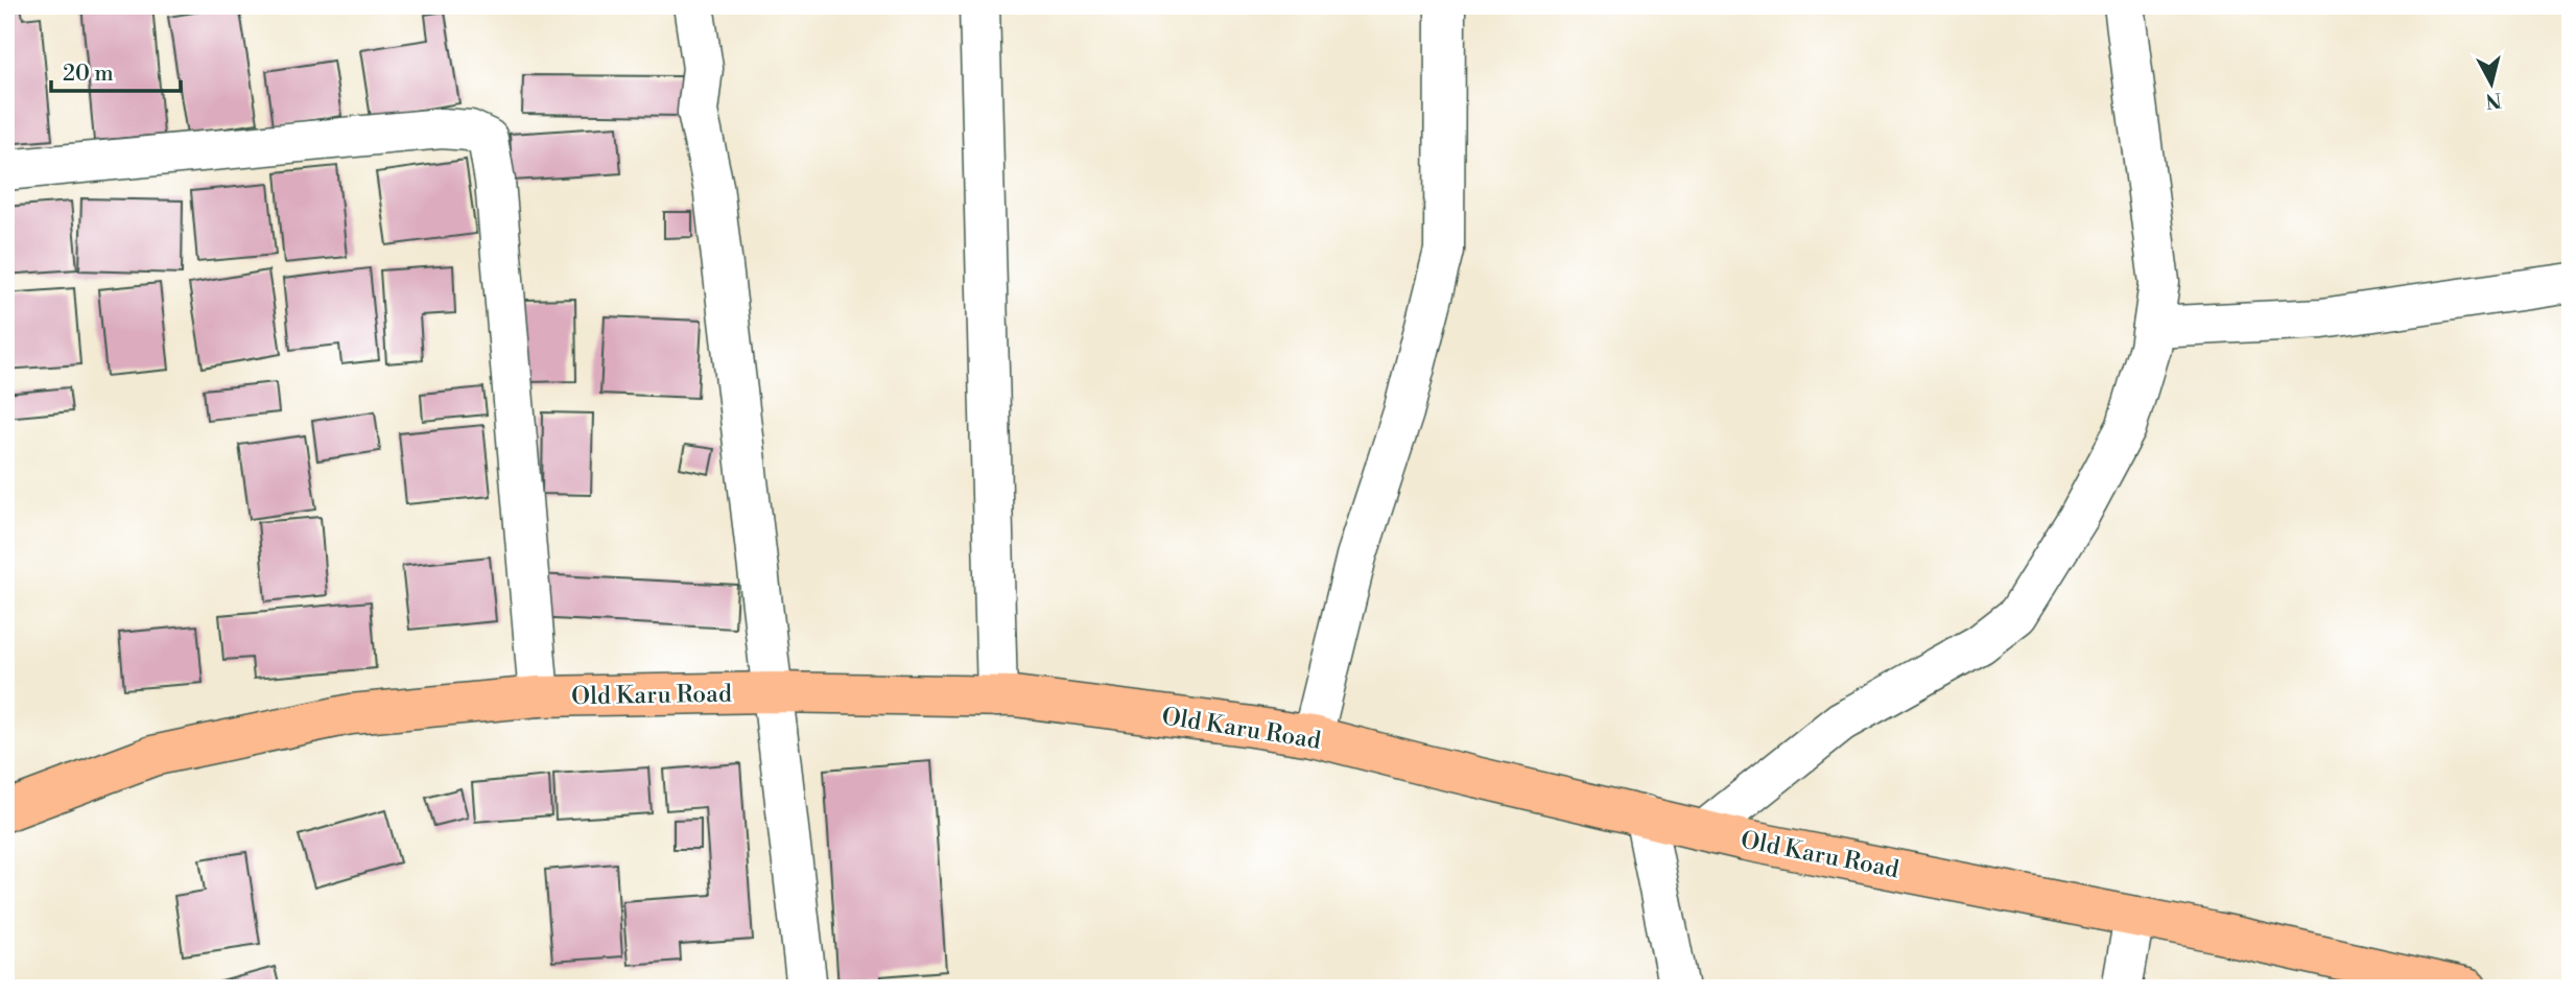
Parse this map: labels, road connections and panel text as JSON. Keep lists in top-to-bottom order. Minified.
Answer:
{"streets":{"main road":["Old Karu Road"]},"scale_bar":"20 m","north":"bottom"}
